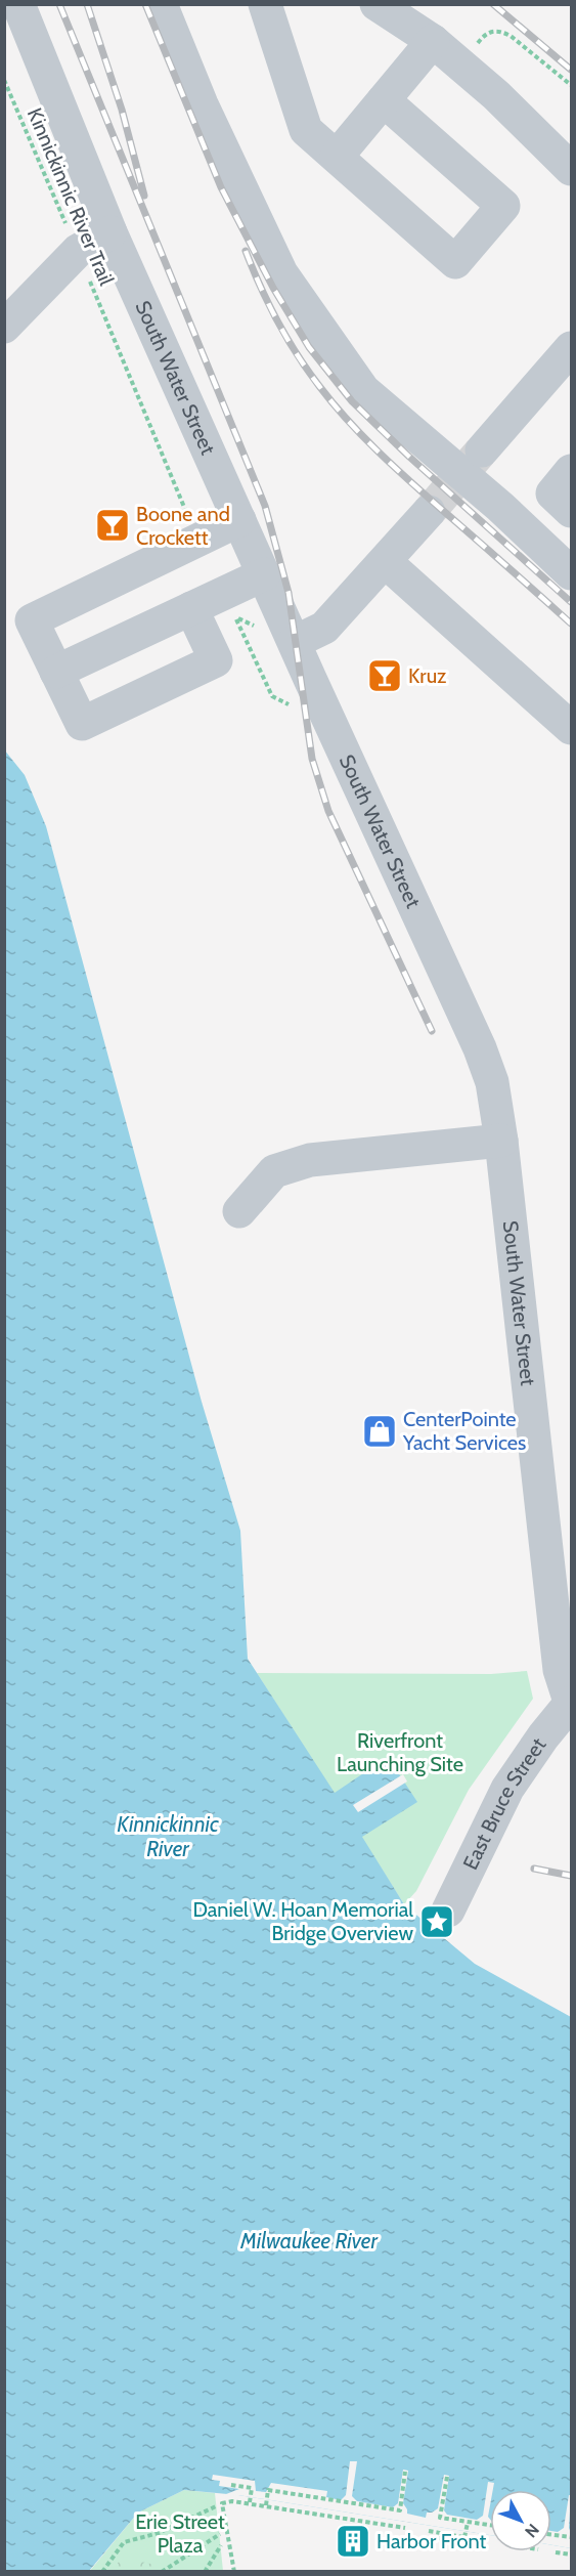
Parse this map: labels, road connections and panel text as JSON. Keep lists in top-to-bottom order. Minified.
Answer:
{"streets":{"street":["South Water Street","East Bruce Street"],"path":["Kinnickinnic River Trail"]},"crossings":[["South Water Street","East Bruce Street"]],"water":["Kinnickinnic River","Milwaukee River"],"parks":["Riverfront Launching Site","Erie Street Plaza"],"places":{"bar":["Boone and Crockett","Kruz"],"shop":["CenterPointe Yacht Services"],"place":["Daniel W. Hoan Memorial Bridge Overview"],"building":["Harbor Front"]},"north":"bottom right"}
